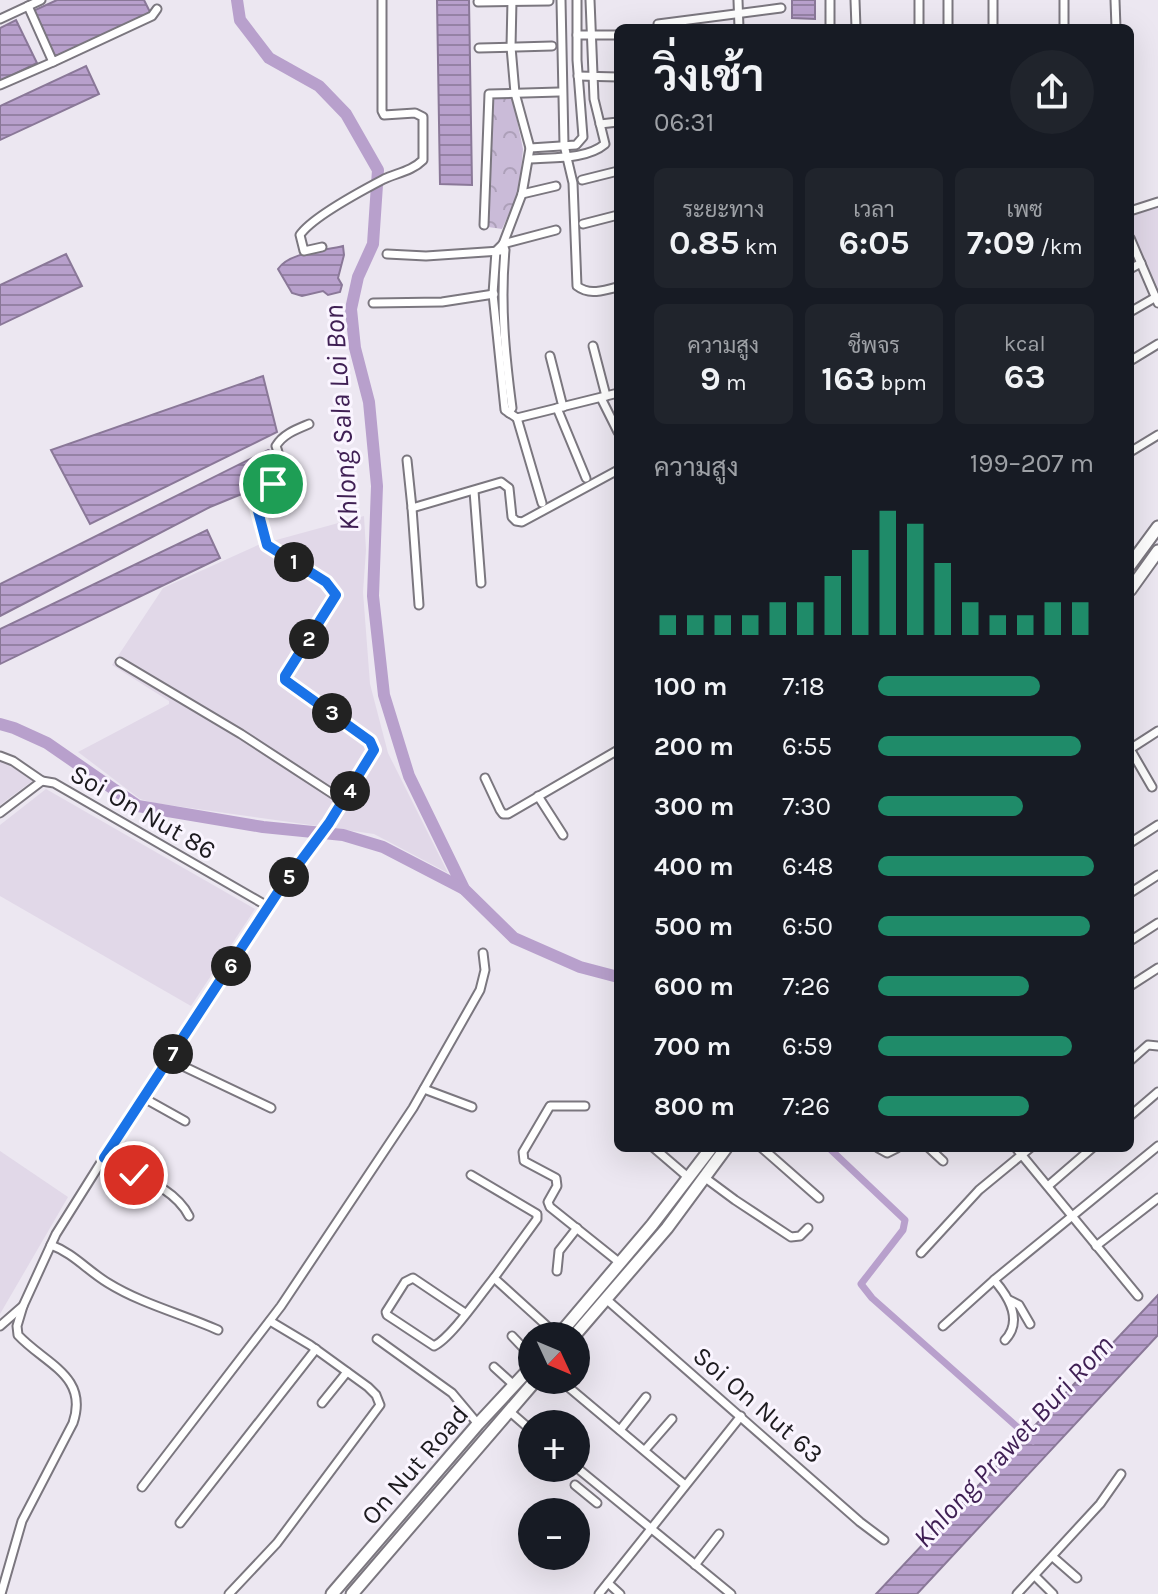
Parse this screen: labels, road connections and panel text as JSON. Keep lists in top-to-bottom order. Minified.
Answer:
{"streets":{"main road":["On Nut Road"],"street":["Soi On Nut 86","Soi On Nut 63"]},"water":["Khlong Sala Loi Bon","Khlong Prawet Buri Rom"],"north":"bottom right","page":{"heading":["วิ่งเช้า","06:31"],"stats":[["ระยะทาง","0.85 km"],["เวลา","6:05"],["เพซ","7:09 /km"],["ความสูง","9 m"],["ชีพจร","163 bpm"],["kcal","63"]],"chart":["ความสูง","199–207 m"],"pins":["1","2","3","4","5","6","7"],"list":[{"name":"100 m","note":"7:18"},{"name":"200 m","note":"6:55"},{"name":"300 m","note":"7:30"},{"name":"400 m","note":"6:48"},{"name":"500 m","note":"6:50"},{"name":"600 m","note":"7:26"},{"name":"700 m","note":"6:59"},{"name":"800 m","note":"7:26"}],"map_buttons":["+","−"]}}
